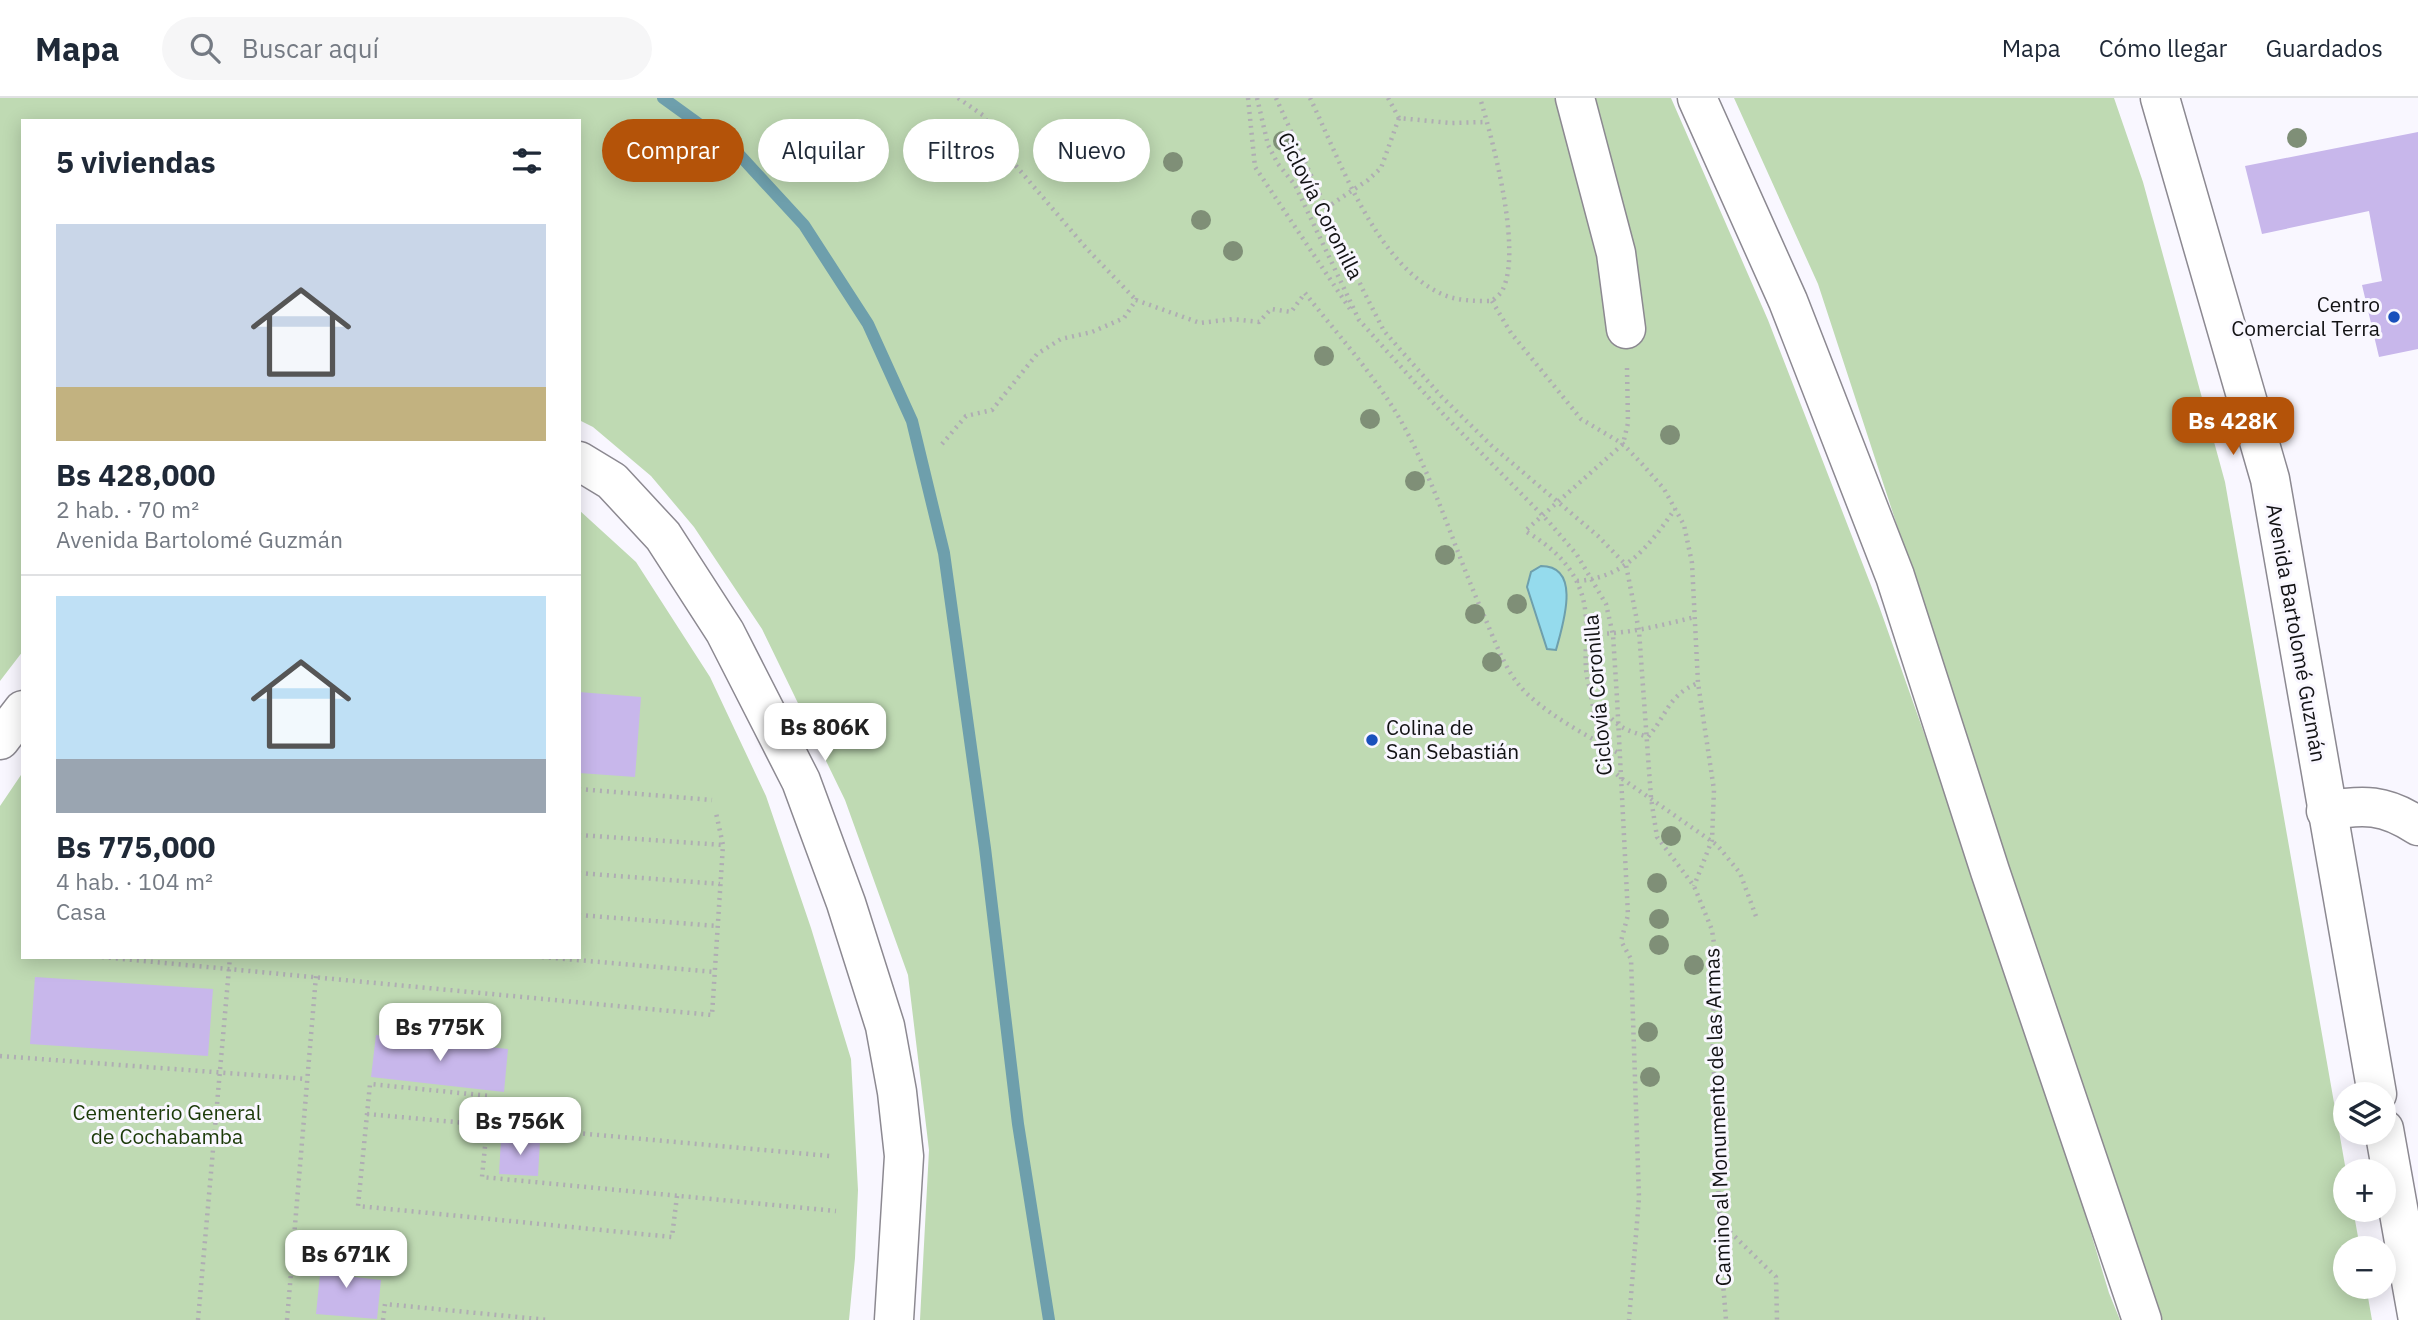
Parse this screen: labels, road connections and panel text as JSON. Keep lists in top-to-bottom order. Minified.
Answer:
{"streets":{"street":["Avenida Bartolomé Guzmán"],"path":["Ciclovía Coronilla","Camino al Monumento de las Armas"]},"parks":["Cementerio General de Cochabamba"],"places":["Centro Comercial Terra","Colina de San Sebastián"],"page":{"header":"Mapa","search":"Buscar aquí","nav":["Mapa","Cómo llegar","Guardados"],"chip":["Comprar","Alquilar","Filtros","Nuevo"],"heading":"5 viviendas","list":[{"name":"Bs 428,000","note":"2 hab. · 70 m² · Avenida Bartolomé Guzmán"},{"name":"Bs 775,000","note":"4 hab. · 104 m² · Casa"}],"price":["Bs 428K","Bs 806K","Bs 775K","Bs 756K","Bs 671K"],"map_buttons":["+","−"]}}
